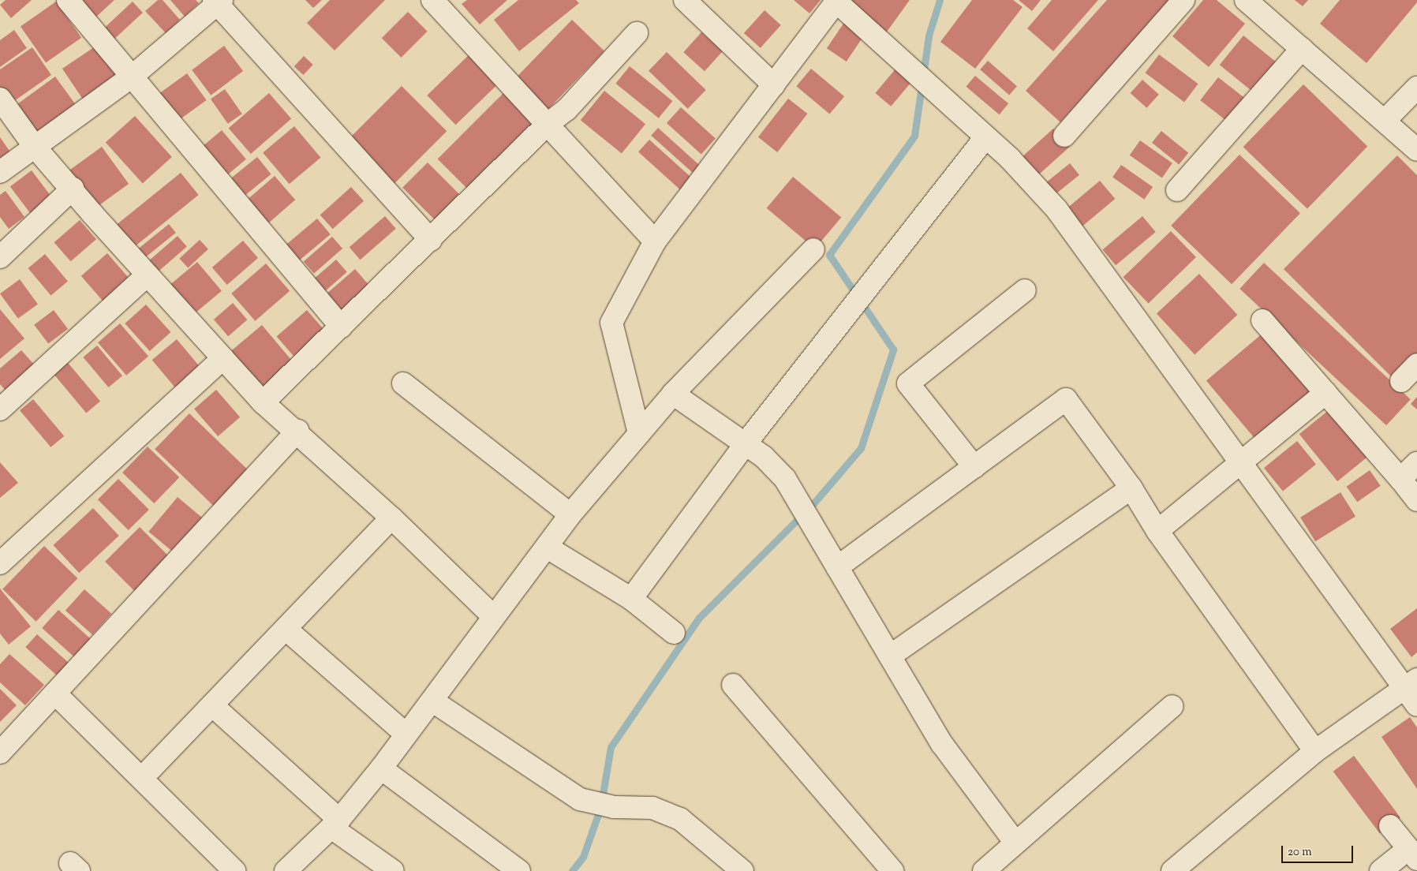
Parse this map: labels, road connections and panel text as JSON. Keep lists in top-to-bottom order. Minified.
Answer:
{"scale_bar":"20 m"}
